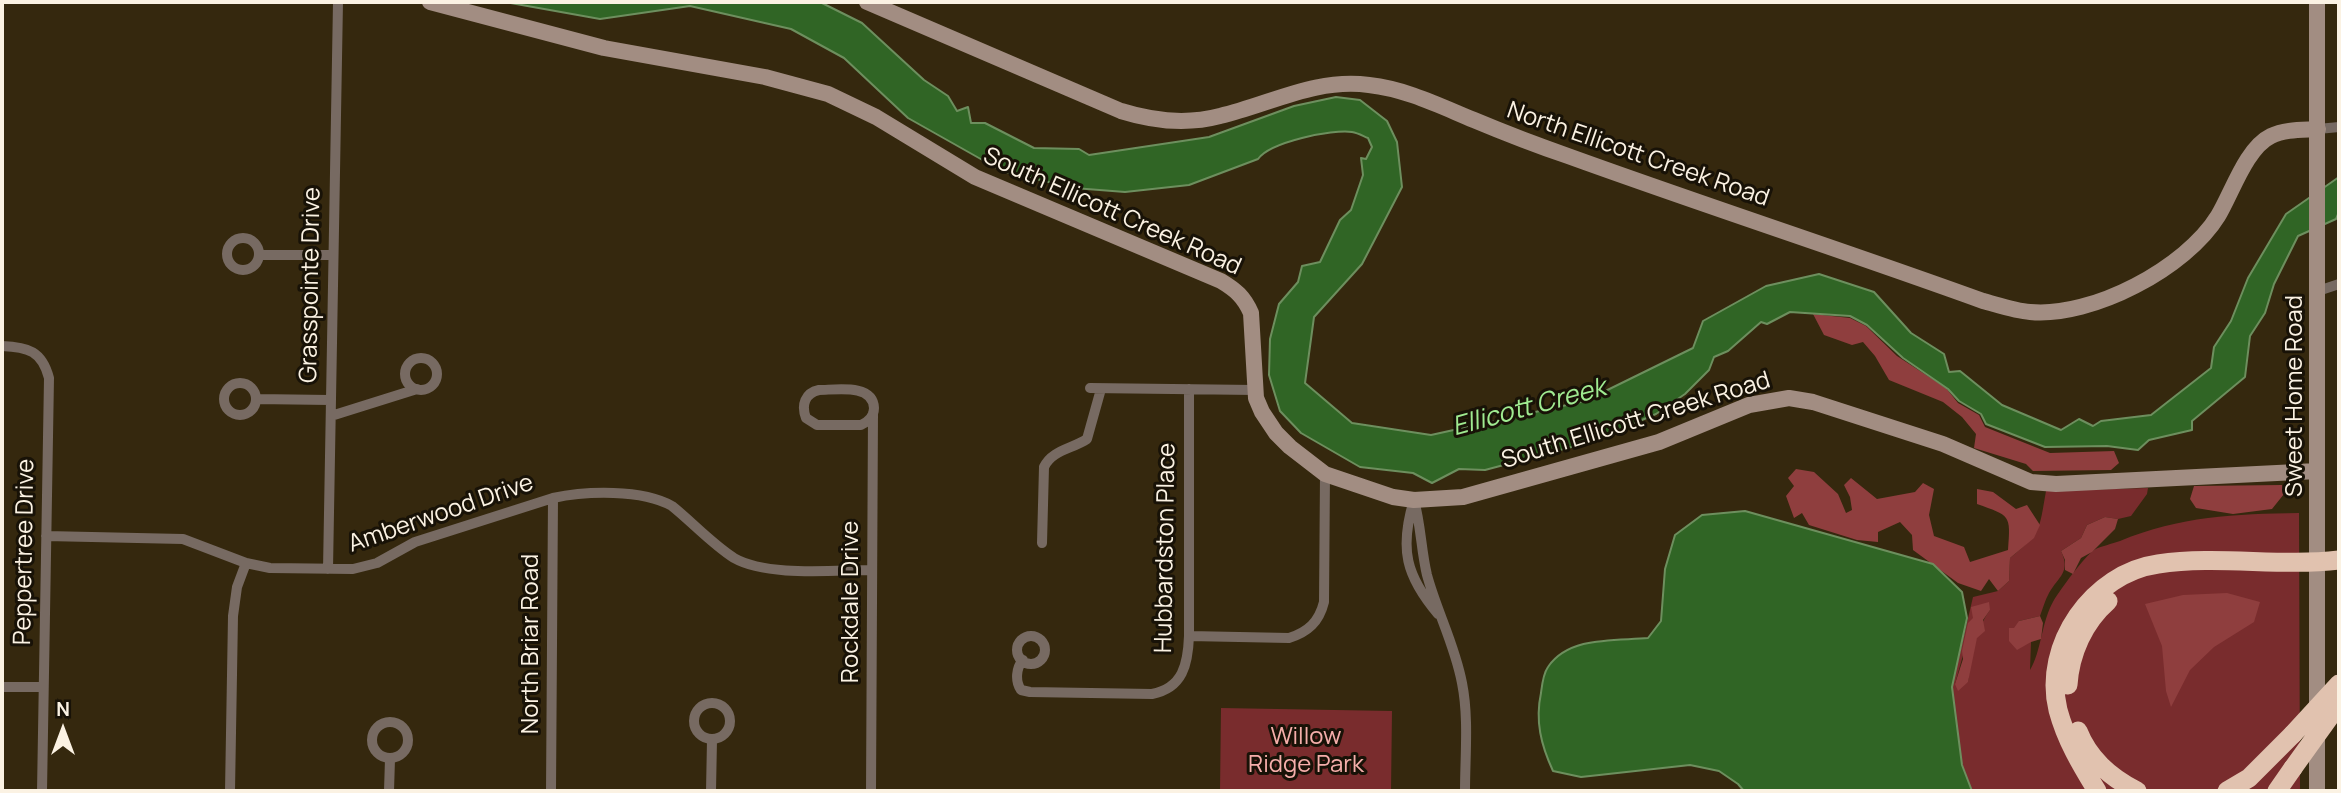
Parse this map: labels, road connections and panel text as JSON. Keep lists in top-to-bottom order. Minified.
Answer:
{"streets":{"street":["North Ellicott Creek Road","South Ellicott Creek Road","Grasspointe Drive","Sweet Home Road","Amberwood Drive","Hubbardston Place","Peppertree Drive","Rockdale Drive","North Briar Road"]},"crossings":[["North Ellicott Creek Road","Sweet Home Road"],["South Ellicott Creek Road","Sweet Home Road"],["Grasspointe Drive","Amberwood Drive"],["Amberwood Drive","Peppertree Drive"],["Amberwood Drive","Rockdale Drive"],["Amberwood Drive","North Briar Road"]],"water":["Ellicott Creek"],"parks":["Willow Ridge Park"],"north":"top"}
